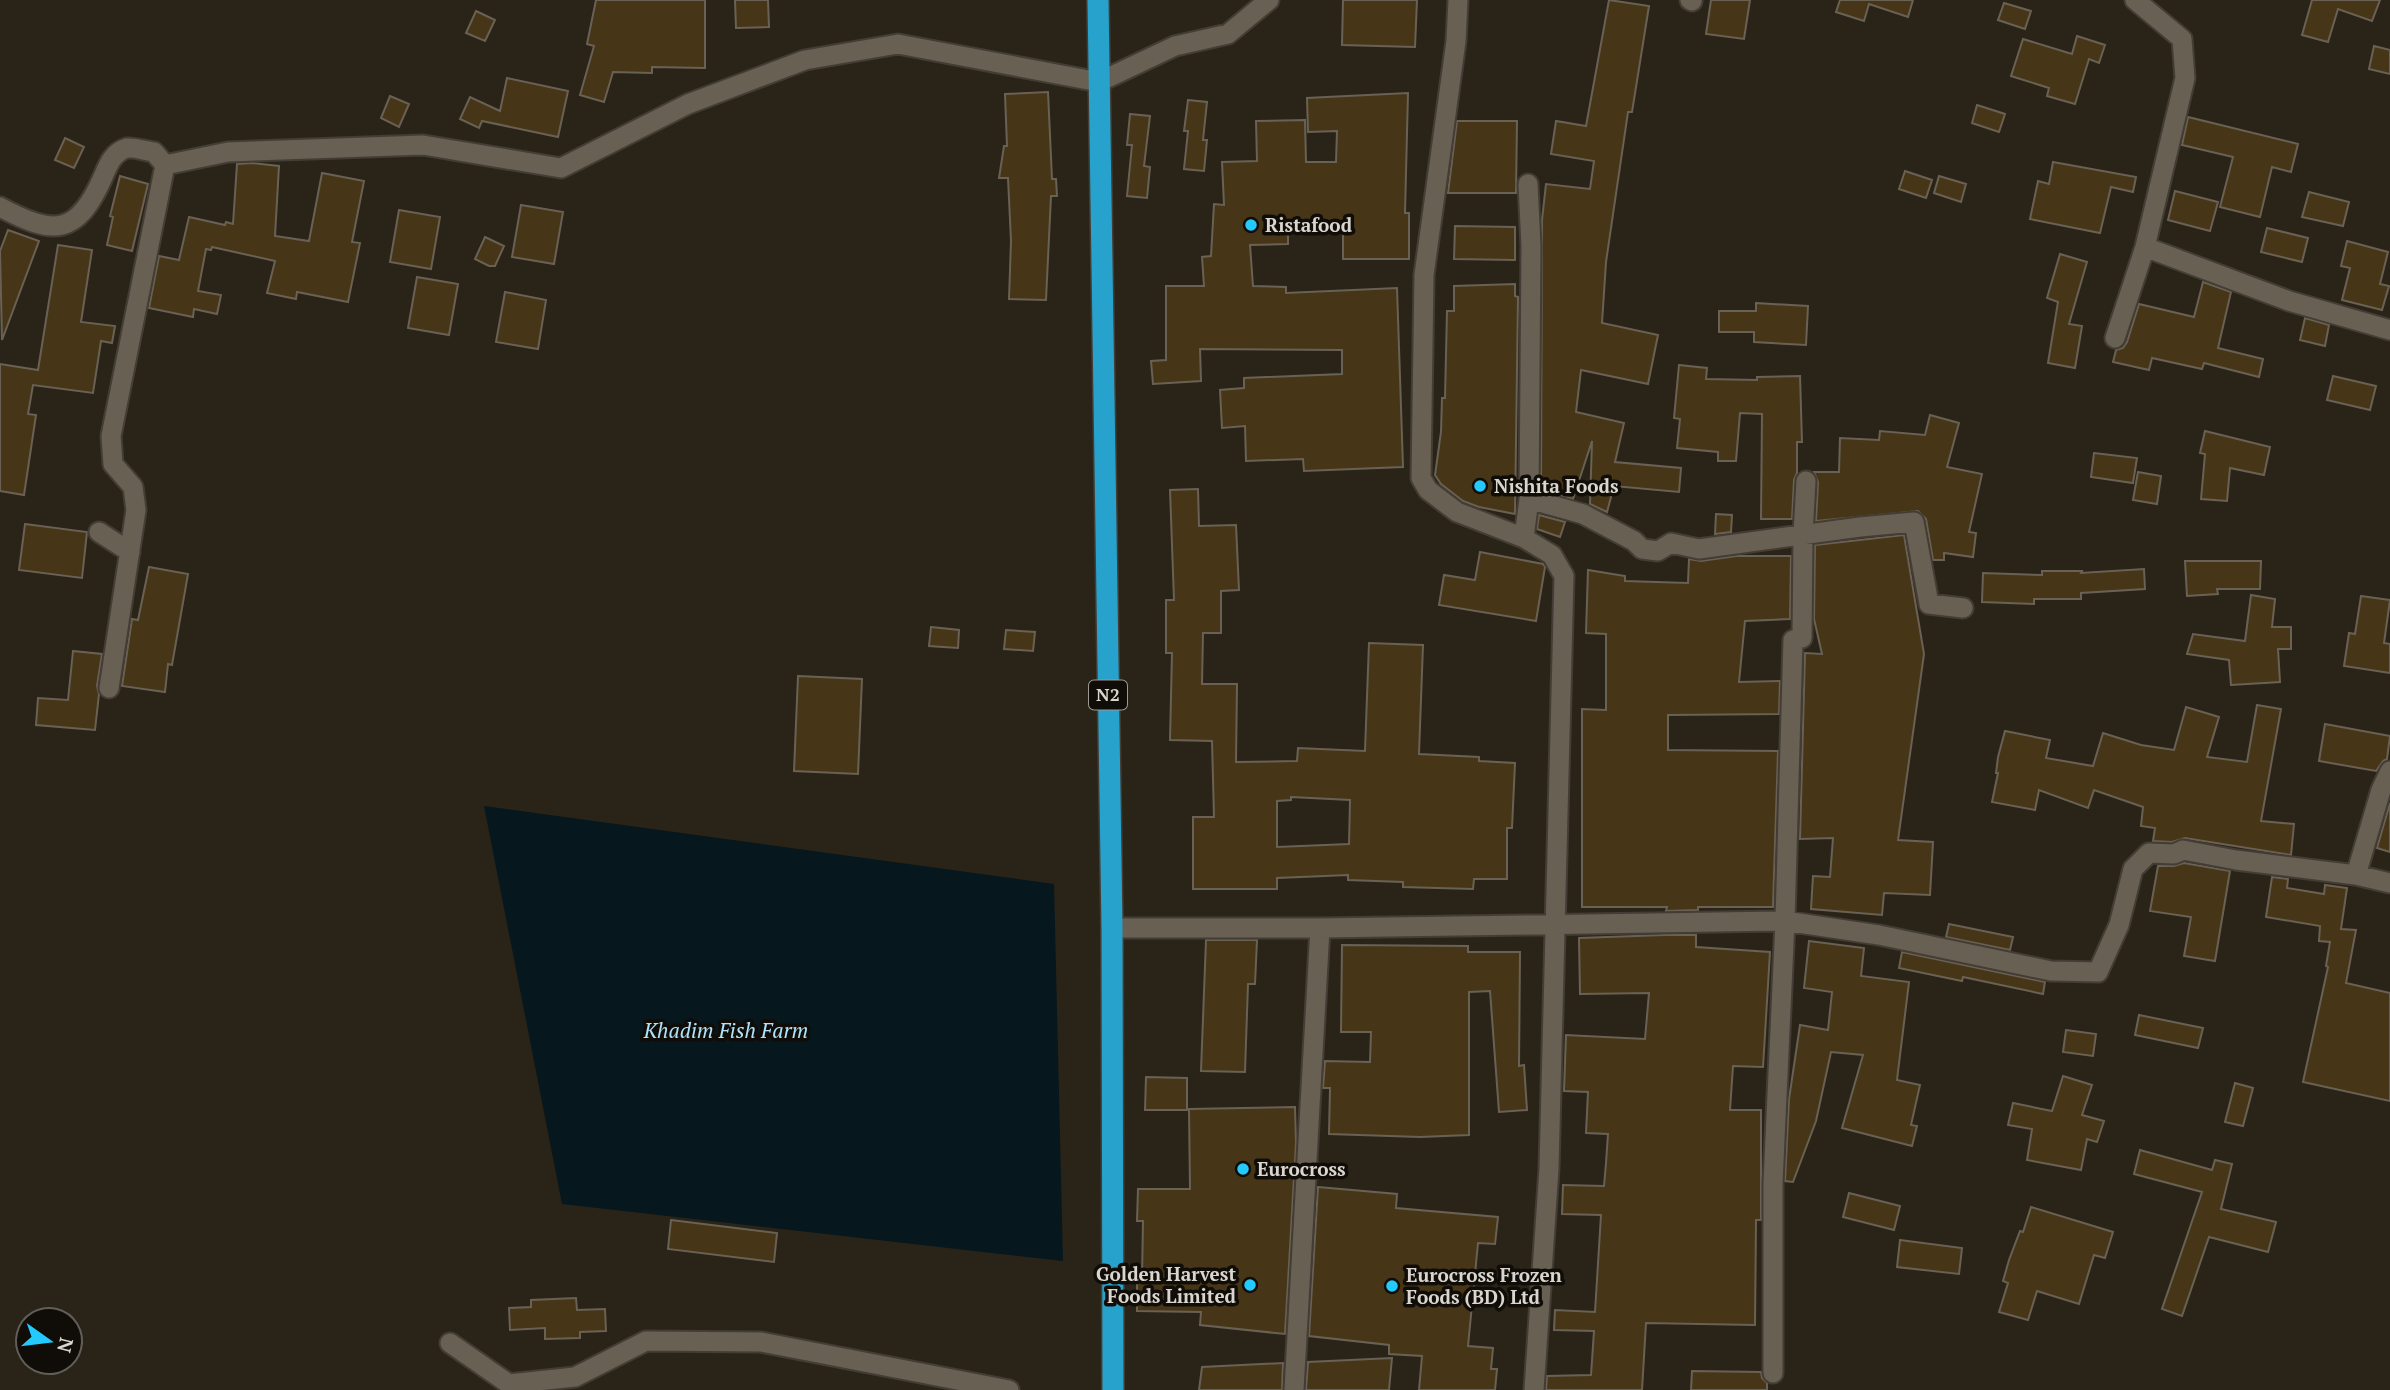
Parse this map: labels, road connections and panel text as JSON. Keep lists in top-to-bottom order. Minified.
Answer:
{"streets":{"highway":["N2"]},"water":["Khadim Fish Farm"],"places":["Ristafood","Nishita Foods","Eurocross","Golden Harvest Foods Limited","Eurocross Frozen Foods (BD) Ltd"],"north":"right"}
